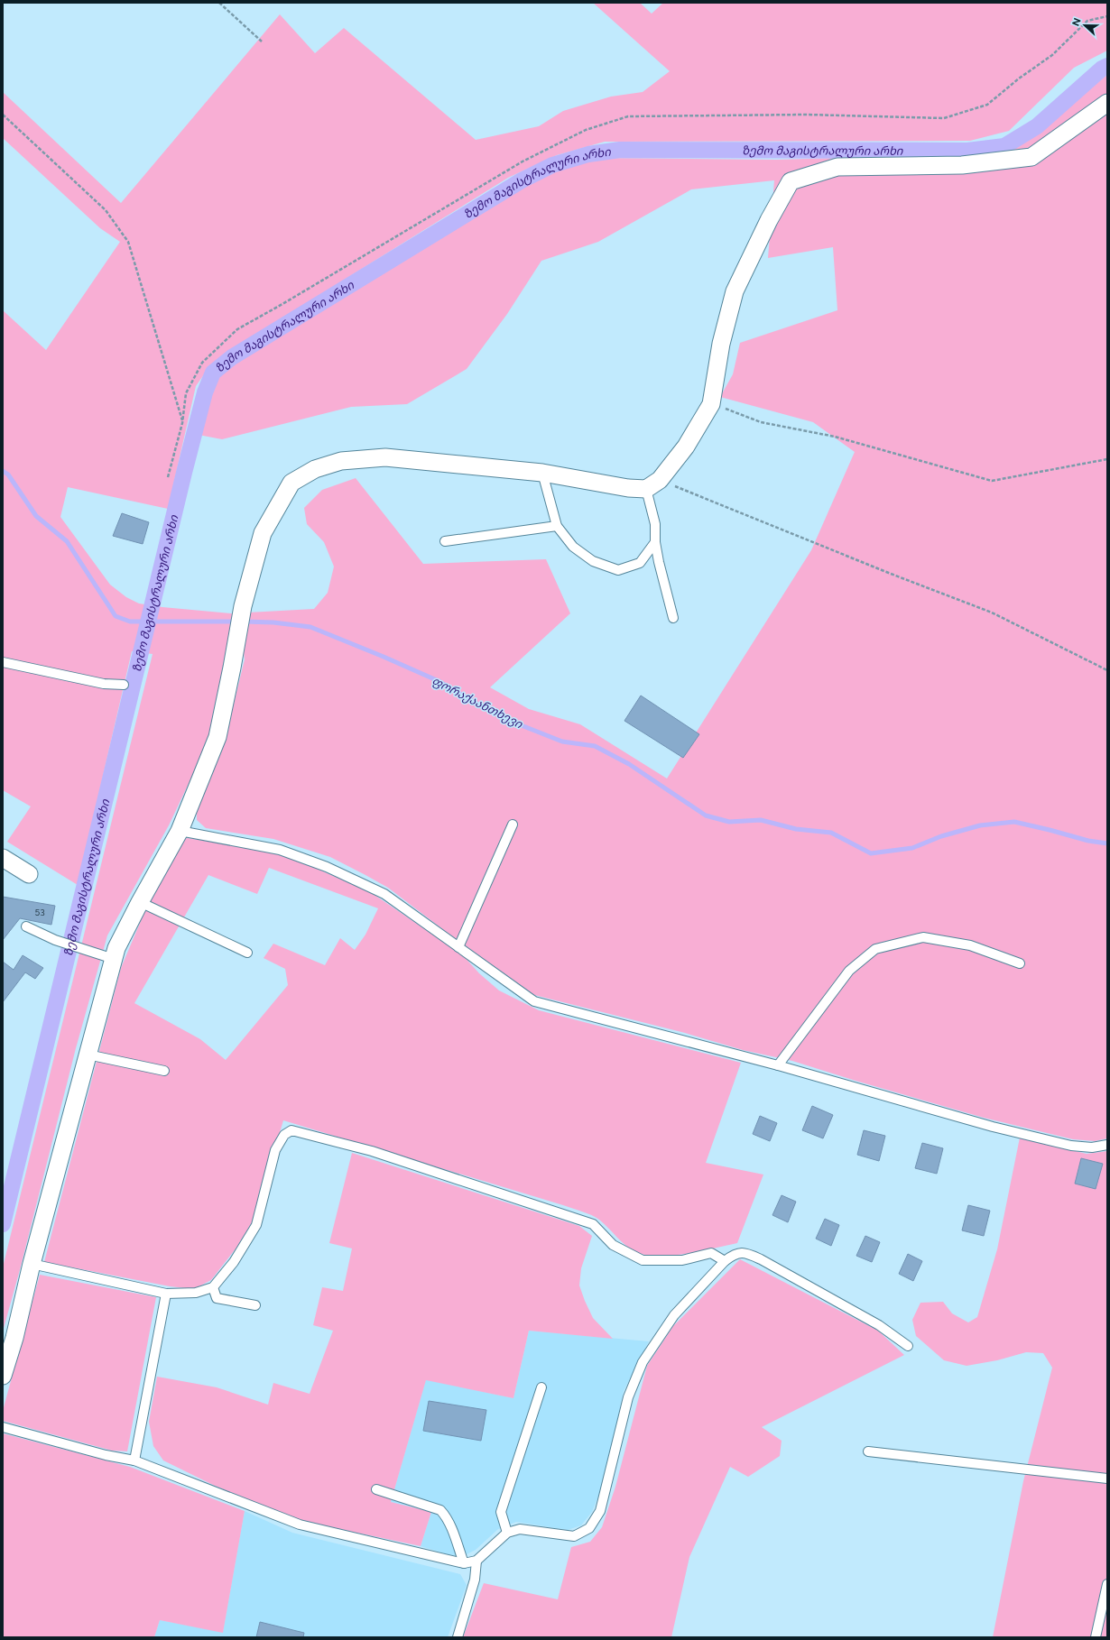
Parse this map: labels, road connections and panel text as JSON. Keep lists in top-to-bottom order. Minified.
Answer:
{"water":["ზემო მაგისტრალური არხი","ფორაქაანთხევი"],"house_numbers":["53"],"north":"left"}
